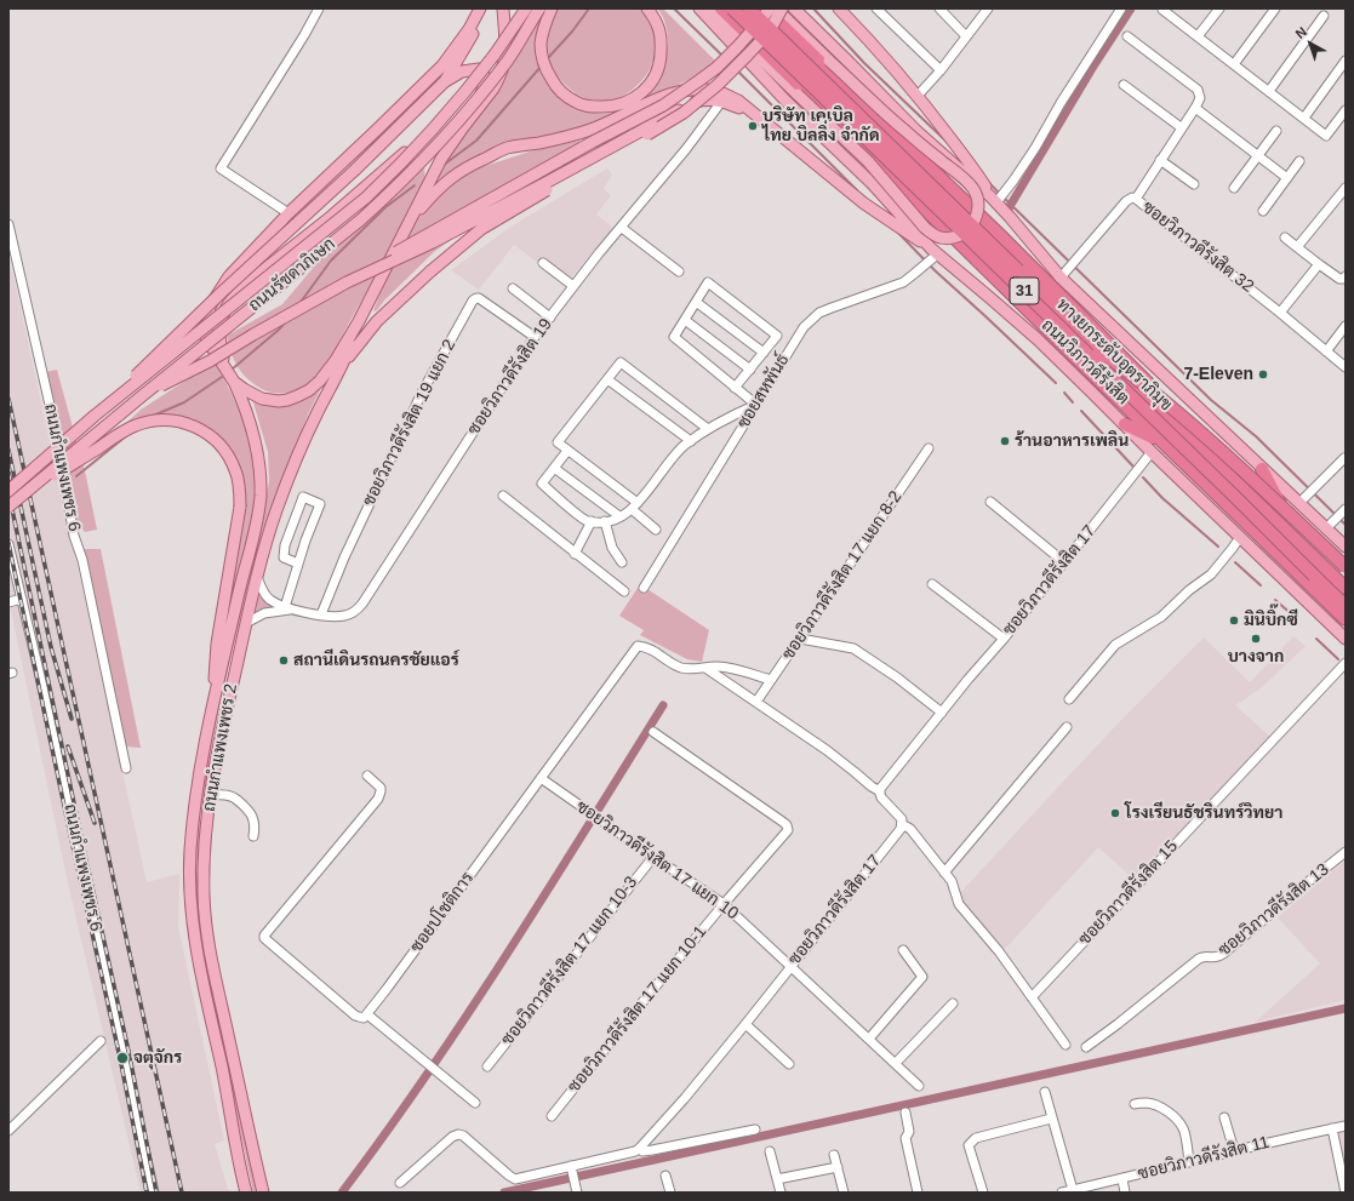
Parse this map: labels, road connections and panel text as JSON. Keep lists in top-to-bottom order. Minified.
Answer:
{"streets":{"highway":["31","ทางยกระดับอุตราภิมุข","ถนนวิภาวดีรังสิต"],"main road":["ถนนรัชดาภิเษก","ถนนกำแพงเพชร 2"],"street":["ซอยวิภาวดีรังสิต 32","ซอยวิภาวดีรังสิต 19","ซอยสหพันธ์","ซอยวิภาวดีรังสิต 19 แยก 2","ถนนกำแพงเพชร 6","ซอยวิภาวดีรังสิต 17 แยก 8-2","ซอยวิภาวดีรังสิต 17","ซอยวิภาวดีรังสิต 17 แยก 10","ซอยวิภาวดีรังสิต 15","ซอยวิภาวดีรังสิต 13","ซอยปโชติการ","ซอยวิภาวดีรังสิต 17 แยก 10-3","ซอยวิภาวดีรังสิต 17 แยก 10-1","ซอยวิภาวดีรังสิต 11"]},"crossings":[["ซอยวิภาวดีรังสิต 32","31"],["ถนนวิภาวดีรังสิต","ซอยสหพันธ์"],["ถนนวิภาวดีรังสิต","ซอยวิภาวดีรังสิต 17"],["ซอยวิภาวดีรังสิต 19","ซอยวิภาวดีรังสิต 19 แยก 2"],["ซอยวิภาวดีรังสิต 19","ถนนกำแพงเพชร 2"],["ซอยวิภาวดีรังสิต 17 แยก 8-2","ซอยปโชติการ"],["ซอยวิภาวดีรังสิต 17","ซอยวิภาวดีรังสิต 17 แยก 10"],["ซอยวิภาวดีรังสิต 17 แยก 10","ซอยปโชติการ"],["ซอยวิภาวดีรังสิต 17 แยก 10","ซอยวิภาวดีรังสิต 17 แยก 10-3"],["ซอยวิภาวดีรังสิต 17 แยก 10","ซอยวิภาวดีรังสิต 17 แยก 10-1"]],"places":["บริษัท เคเบิล ไทย บิลลิ่ง จำกัด","7-Eleven","ร้านอาหารเพลิน","มินิบิ๊กซี","บางจาก","สถานีเดินรถนครชัยแอร์","โรงเรียนธัชรินทร์วิทยา","จตุจักร"],"north":"top left"}
